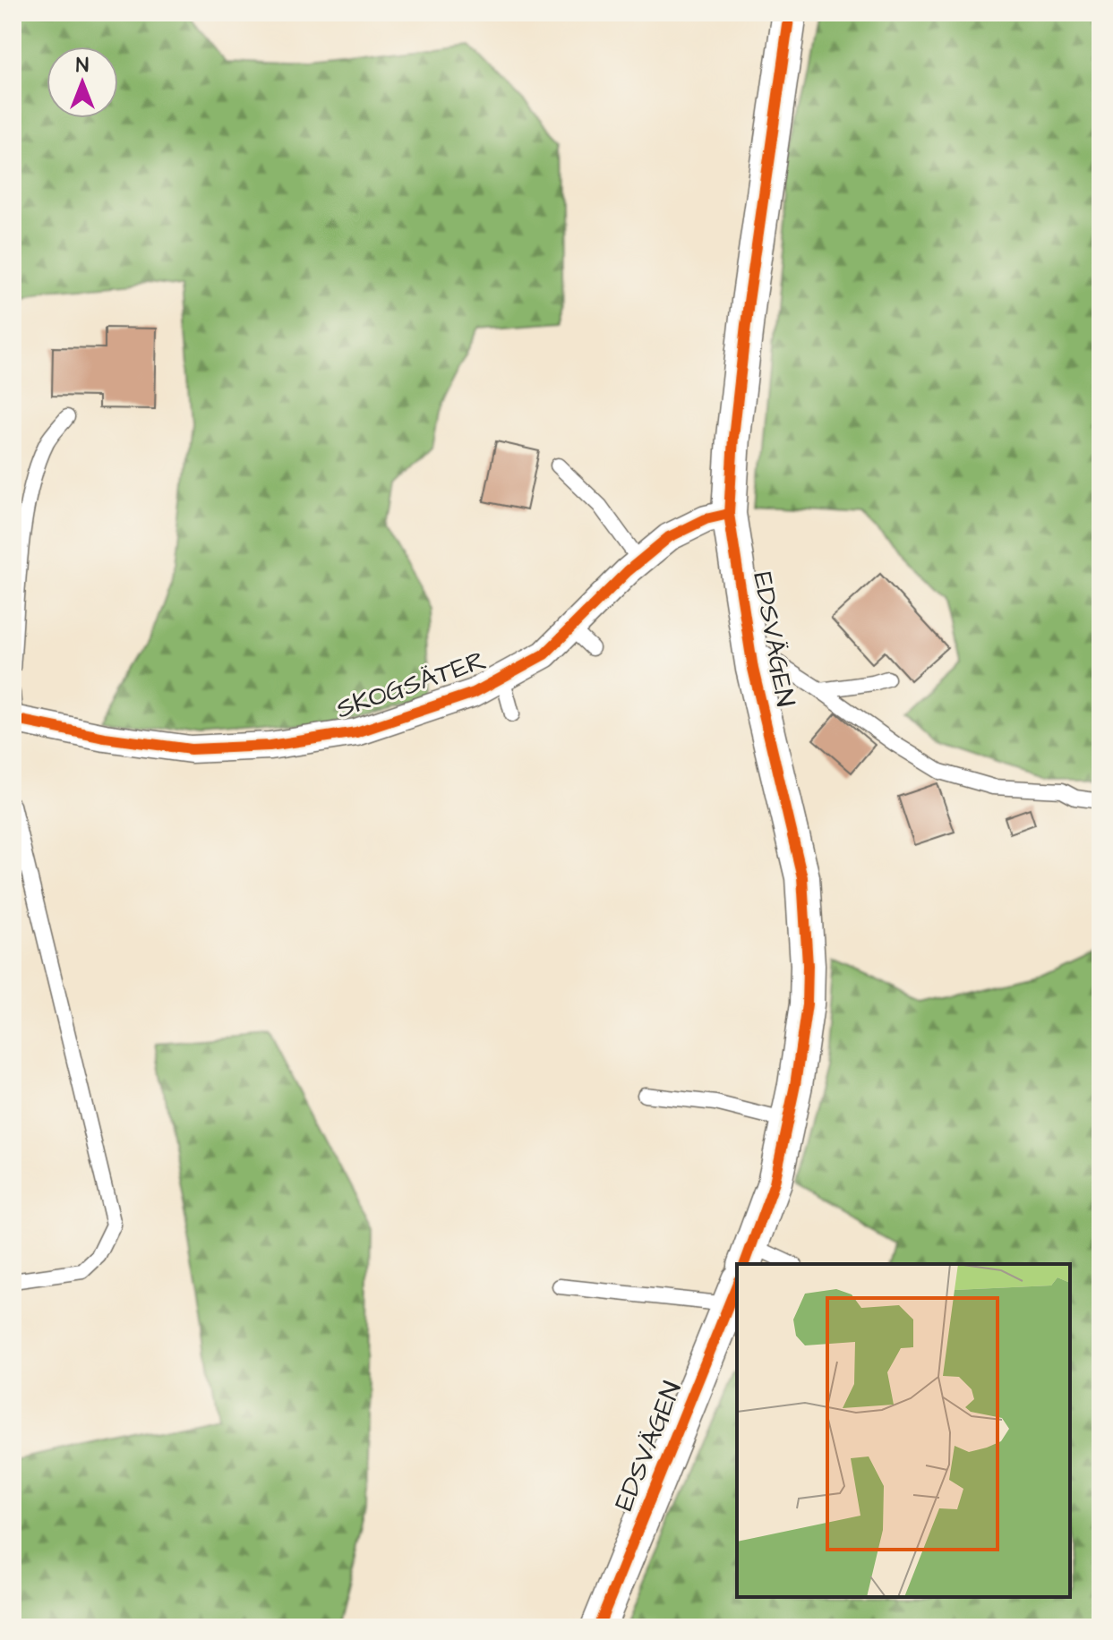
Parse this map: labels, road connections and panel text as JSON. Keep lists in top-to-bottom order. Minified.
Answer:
{"streets":{"street":["EDSVÄGEN","SKOGSÄTER"]},"crossings":[["EDSVÄGEN","SKOGSÄTER"]],"north":"top"}
